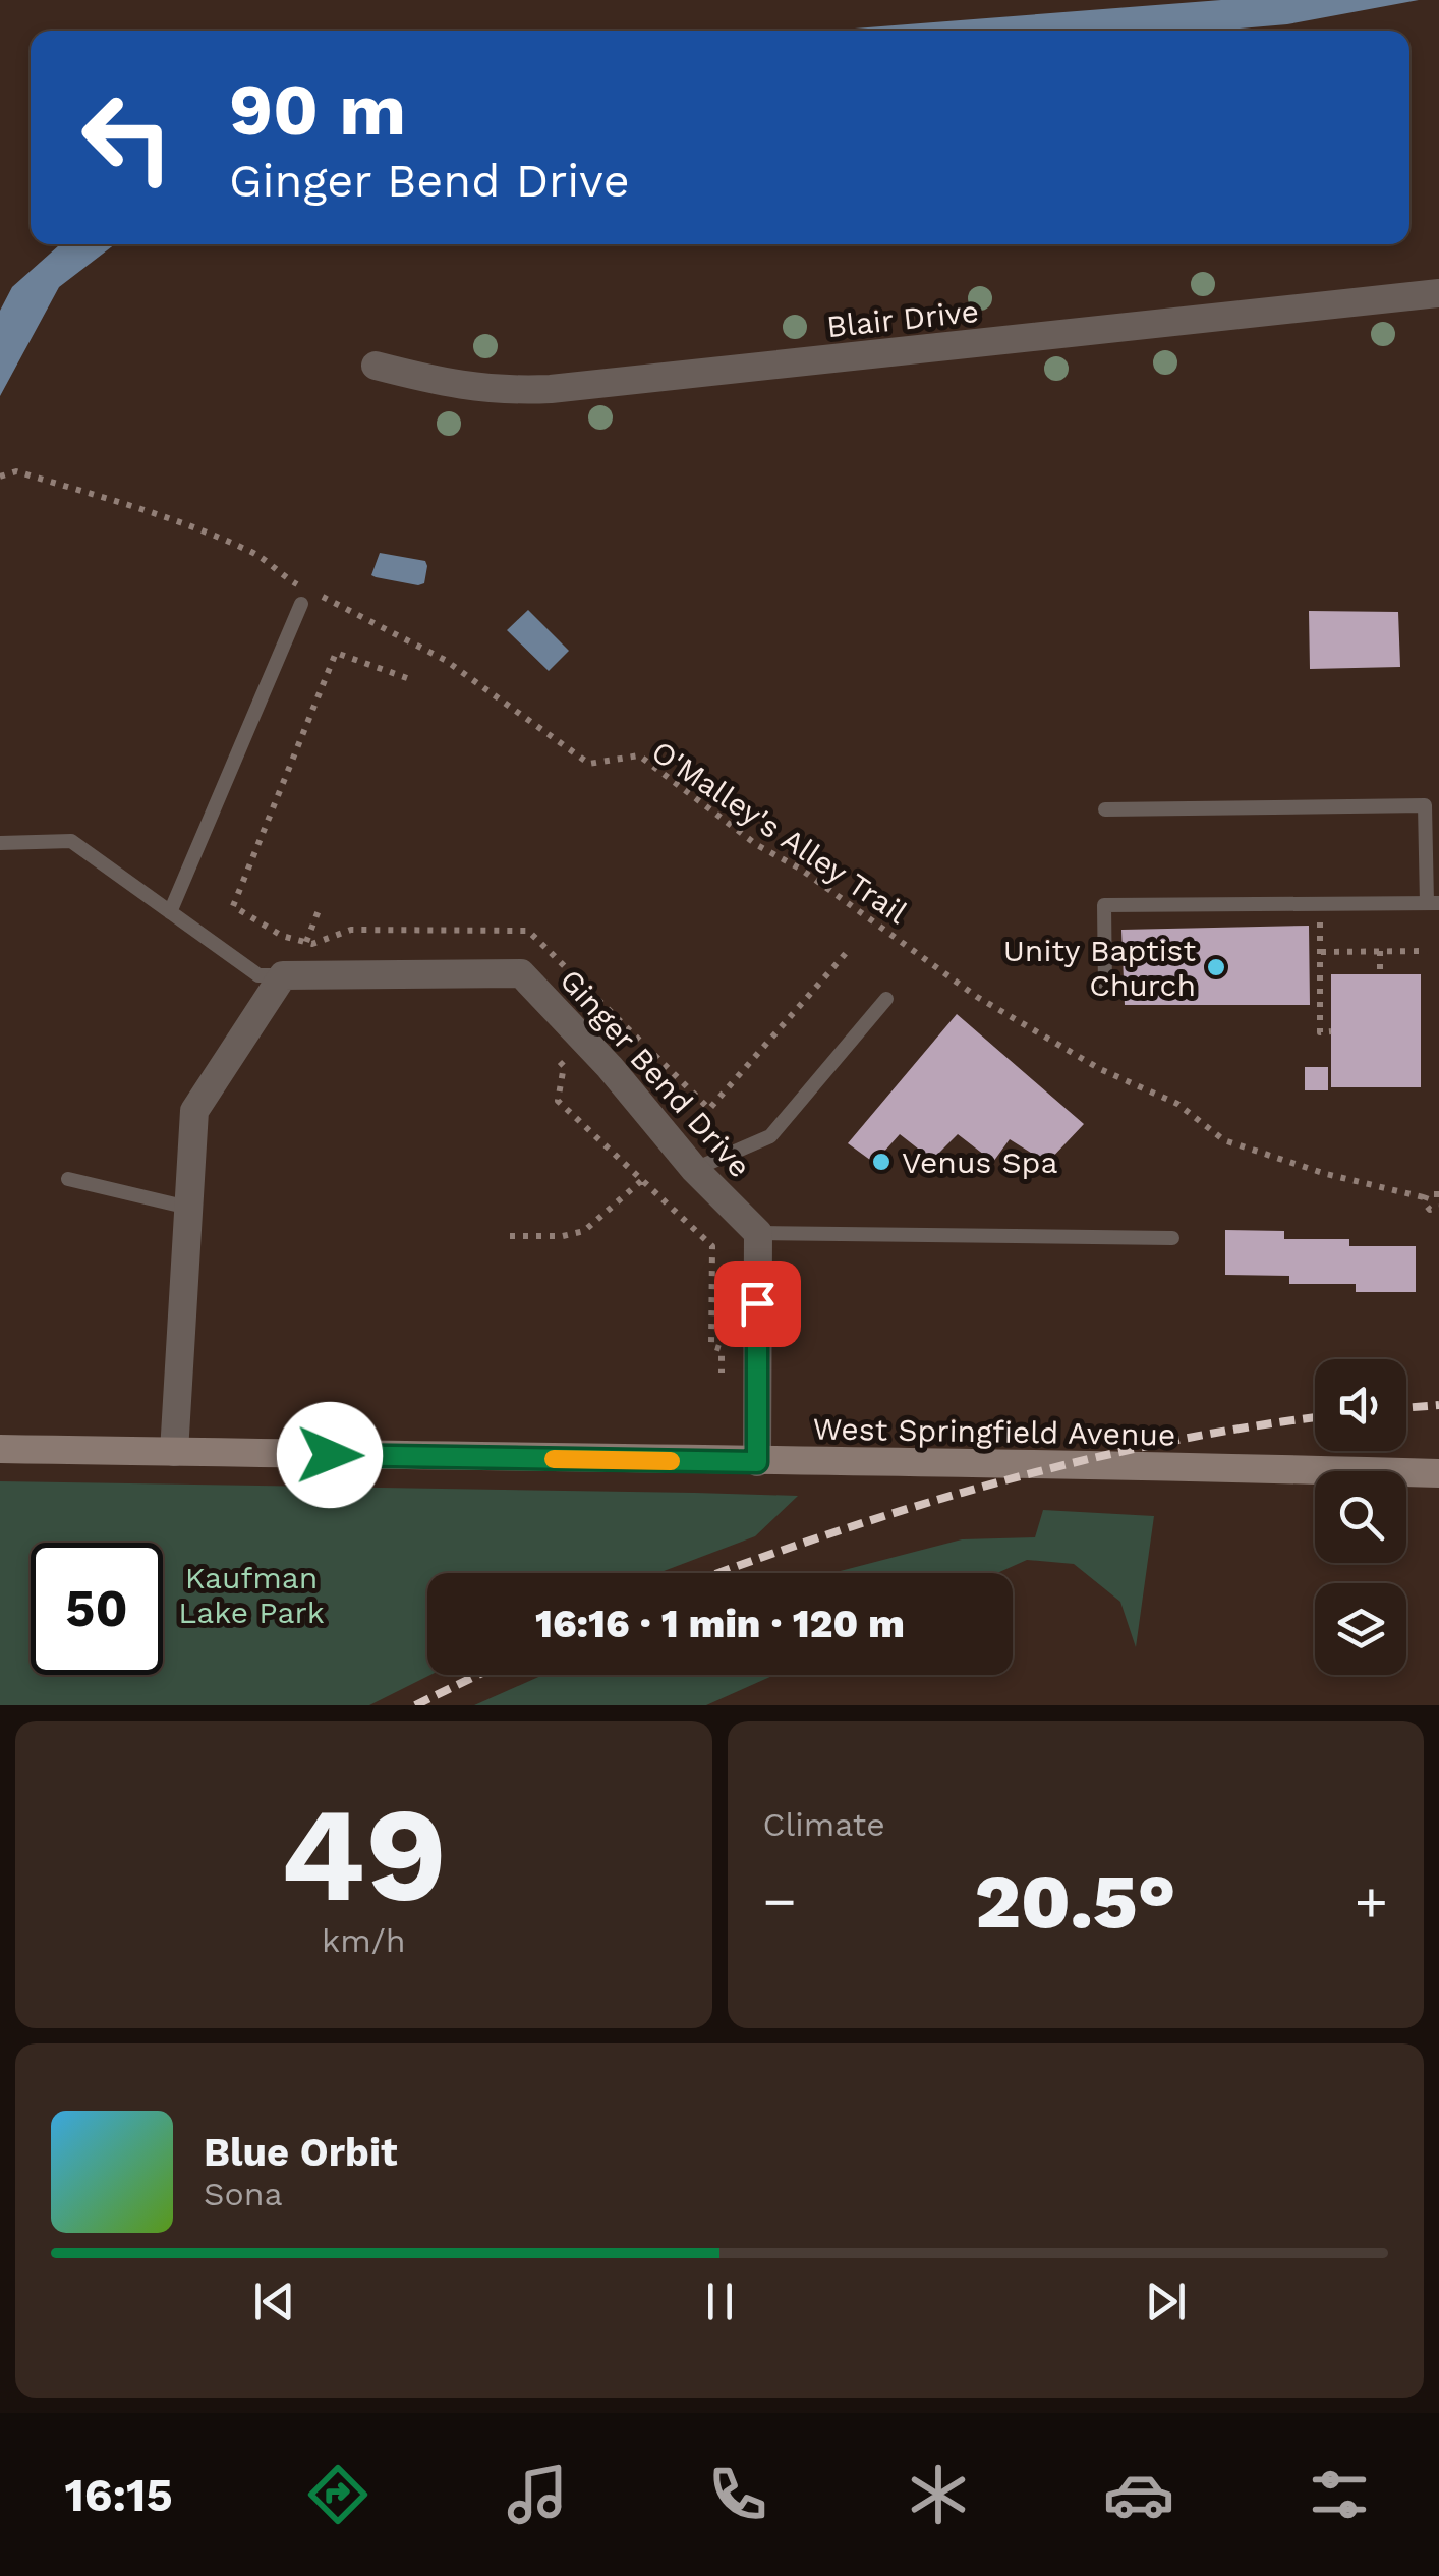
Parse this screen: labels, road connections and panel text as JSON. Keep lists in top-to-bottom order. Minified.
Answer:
{"streets":{"main road":["West Springfield Avenue"],"street":["Blair Drive","Ginger Bend Drive"],"path":["O'Malley's Alley Trail"]},"parks":["Kaufman Lake Park"],"places":["Unity Baptist Church","Venus Spa"],"page":{"turn":["90 m","Ginger Bend Drive"],"limit":"50","trip":"16:16 · 1 min · 120 m","tile":[["49","km/h"],"Climate"],"heat":["−","20.5°","+"],"song":["Blue Orbit","Sona"],"tabs":"16:15"}}
